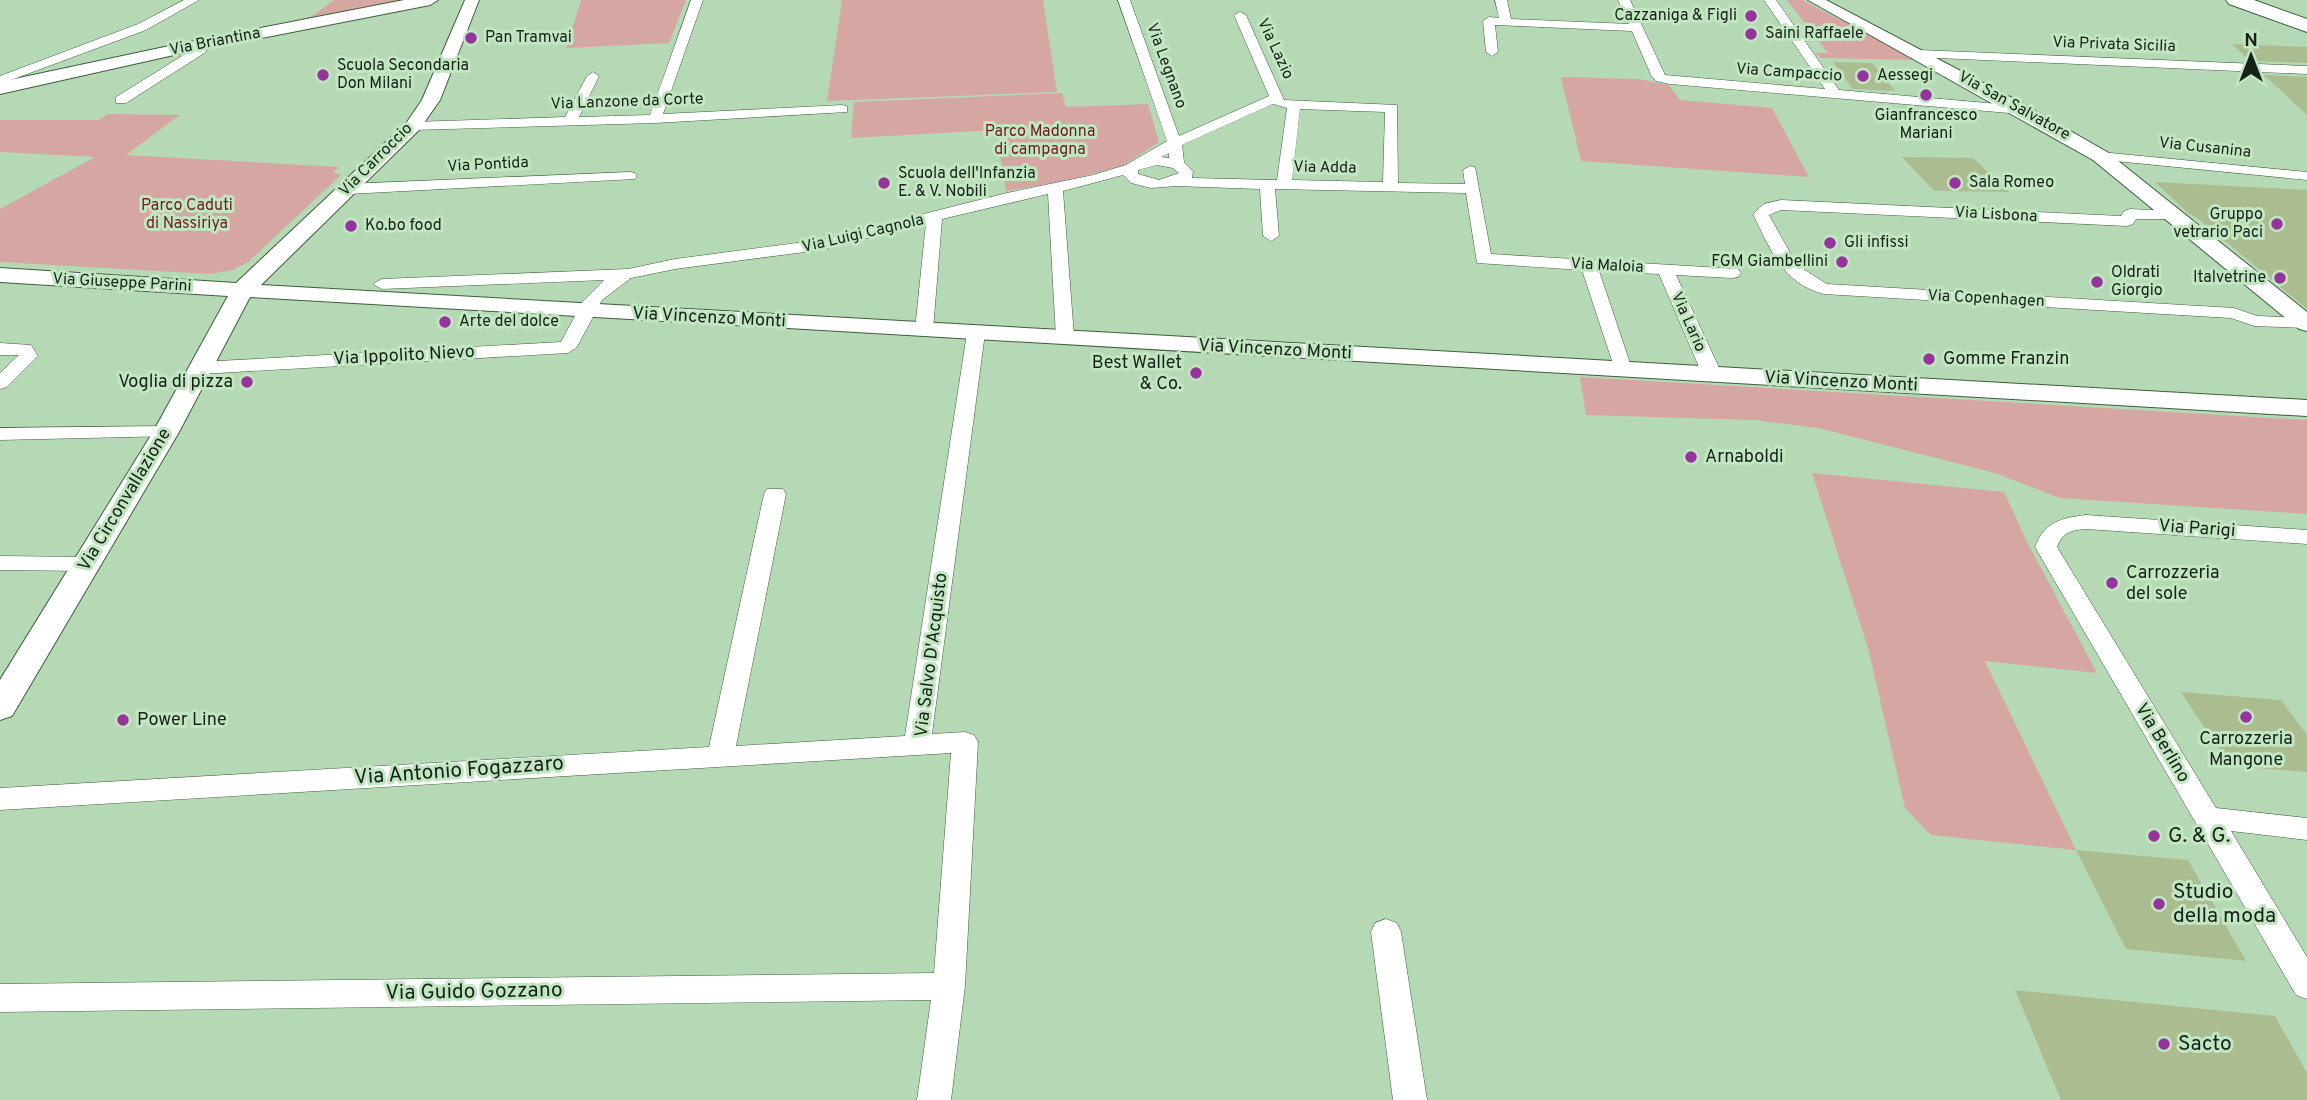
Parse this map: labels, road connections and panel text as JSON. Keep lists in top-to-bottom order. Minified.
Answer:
{"streets":{"main road":["Via Briantina"],"street":["Via Privata Sicilia","Via Lazio","Via Legnano","Via Campaccio","Via Lanzone da Corte","Via San Salvatore","Via Cusanina","Via Carroccio","Via Pontida","Via Adda","Via Lisbona","Via Luigi Cagnola","Via Maloia","Via Giuseppe Parini","Via Copenhagen","Via Vincenzo Monti","Via Lario","Via Ippolito Nievo","Via Circonvallazione","Via Parigi","Via Salvo D'Acquisto","Via Berlino","Via Antonio Fogazzaro","Via Guido Gozzano"]},"crossings":[["Via Privata Sicilia","Via San Salvatore"],["Via Campaccio","Via San Salvatore"],["Via Lanzone da Corte","Via Carroccio"],["Via San Salvatore","Via Cusanina"],["Via San Salvatore","Via Lisbona"],["Via San Salvatore","Via Copenhagen"],["Via Carroccio","Via Pontida"],["Via Carroccio","Via Giuseppe Parini"],["Via Carroccio","Via Vincenzo Monti"],["Via Carroccio","Via Circonvallazione"],["Via Adda","Via Maloia"],["Via Lisbona","Via Copenhagen"],["Via Luigi Cagnola","Via Vincenzo Monti"],["Via Luigi Cagnola","Via Ippolito Nievo"],["Via Maloia","Via Lario"],["Via Giuseppe Parini","Via Vincenzo Monti"],["Via Giuseppe Parini","Via Circonvallazione"],["Via Vincenzo Monti","Via Lario"],["Via Vincenzo Monti","Via Ippolito Nievo"],["Via Vincenzo Monti","Via Circonvallazione"],["Via Vincenzo Monti","Via Salvo D'Acquisto"],["Via Ippolito Nievo","Via Circonvallazione"],["Via Parigi","Via Berlino"],["Via Salvo D'Acquisto","Via Antonio Fogazzaro"],["Via Salvo D'Acquisto","Via Guido Gozzano"]],"parks":["Parco Madonna di campagna","Parco Caduti di Nassiriya"],"places":["Cazzaniga & Figli","Saini Raffaele","Pan Tramvai","Scuola Secondaria Don Milani","Aessegi","Gianfrancesco Mariani","Scuola dell'Infanzia E. & V. Nobili","Sala Romeo","Gruppo vetrario Paci","Ko.bo food","Gli infissi","FGM Giambellini","Italvetrine","Oldrati Giorgio","Arte del dolce","Gomme Franzin","Best Wallet & Co.","Voglia di pizza","Arnaboldi","Carrozzeria del sole","Carrozzeria Mangone","Power Line","G. & G.","Studio della moda","Sacto"],"north":"top"}
